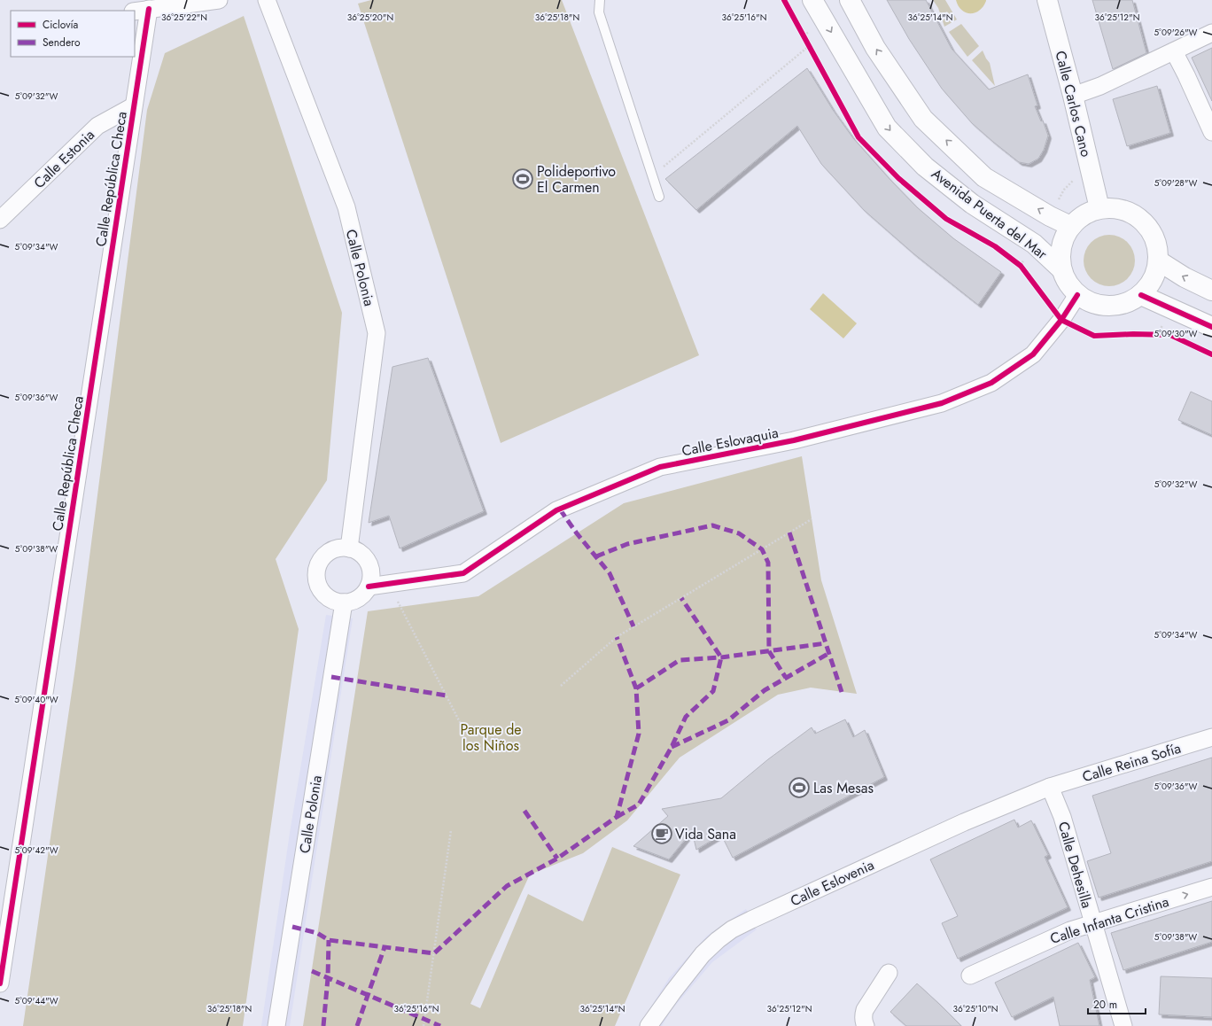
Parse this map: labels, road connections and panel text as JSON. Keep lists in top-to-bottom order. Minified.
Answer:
{"streets":{"main road":["Calle Carlos Cano","Avenida Puerta del Mar"],"street":["Calle Estonia","Calle República Checa","Calle Polonia","Calle Eslovaquia","Calle Reina Sofía","Calle Dehesilla","Calle Eslovenia","Calle Infanta Cristina"]},"crossings":[["Calle Carlos Cano","Avenida Puerta del Mar"],["Calle Carlos Cano","Calle Eslovaquia"],["Calle Estonia","Calle República Checa"],["Avenida Puerta del Mar","Calle Eslovaquia"],["Calle Polonia","Calle Eslovaquia"],["Calle Reina Sofía","Calle Dehesilla"],["Calle Reina Sofía","Calle Eslovenia"],["Calle Dehesilla","Calle Eslovenia"],["Calle Dehesilla","Calle Infanta Cristina"]],"one_way":["Calle Infanta Cristina"],"parks":["Parque de los Niños"],"places":{"sports":["Polideportivo El Carmen","Las Mesas"],"cafe":["Vida Sana"]},"legend":["Ciclovía","Sendero"],"scale_bar":"20 m","coordinates":["36°25'22\"N","36°25'20\"N","36°25'18\"N","36°25'16\"N","36°25'14\"N","36°25'12\"N","5°09'26\"W","5°09'32\"W","5°09'28\"W","5°09'34\"W","5°09'30\"W","5°09'36\"W","5°09'38\"W","5°09'40\"W","5°09'42\"W","5°09'44\"W","36°25'10\"N"]}
